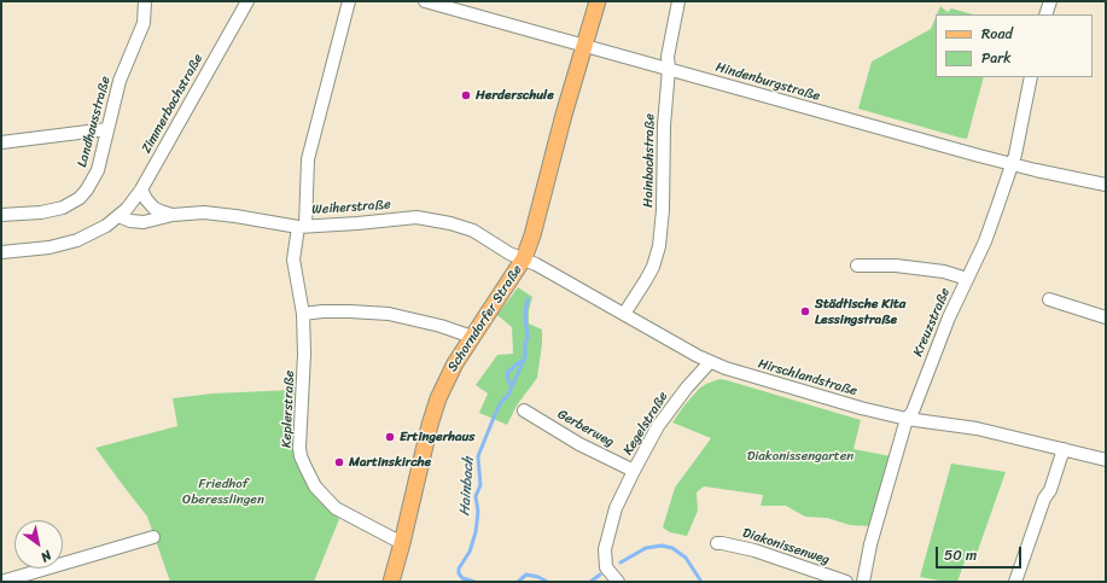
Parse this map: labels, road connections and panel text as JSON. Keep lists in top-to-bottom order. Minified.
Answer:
{"streets":{"main road":["Schorndorfer Straße"],"street":["Hindenburgstraße","Zimmerbachstraße","Landhausstraße","Hainbachstraße","Weiherstraße","Kreuzstraße","Hirschlandstraße","Keplerstraße","Kegelstraße","Gerberweg","Diakonissenweg"]},"crossings":[["Hindenburgstraße","Hainbachstraße"],["Hindenburgstraße","Schorndorfer Straße"],["Hindenburgstraße","Kreuzstraße"],["Zimmerbachstraße","Weiherstraße"],["Hainbachstraße","Hirschlandstraße"],["Weiherstraße","Schorndorfer Straße"],["Weiherstraße","Hirschlandstraße"],["Weiherstraße","Keplerstraße"],["Schorndorfer Straße","Hirschlandstraße"],["Schorndorfer Straße","Keplerstraße"],["Kreuzstraße","Hirschlandstraße"],["Hirschlandstraße","Kegelstraße"],["Kegelstraße","Gerberweg"]],"water":["Hainbach"],"parks":["Diakonissengarten","Friedhof Oberesslingen"],"places":["Herderschule","Städtische Kita Lessingstraße","Ertingerhaus","Martinskirche"],"legend":["Road","Park"],"scale_bar":"50 m","north":"bottom right"}
